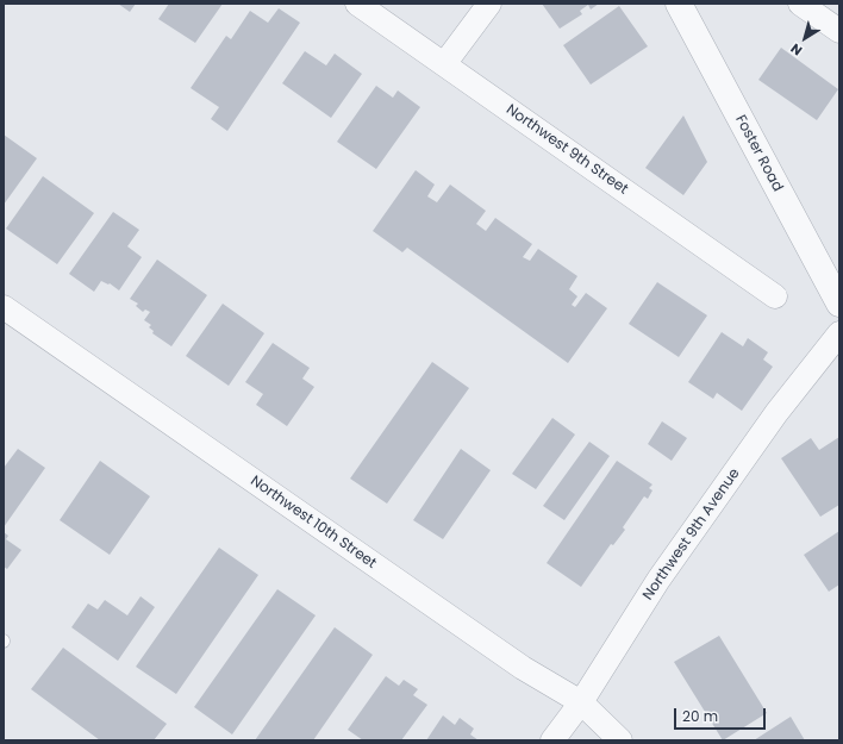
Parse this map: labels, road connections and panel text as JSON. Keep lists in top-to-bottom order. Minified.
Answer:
{"streets":{"street":["Northwest 9th Street","Foster Road","Northwest 10th Street","Northwest 9th Avenue"]},"crossings":[["Northwest 10th Street","Northwest 9th Avenue"]],"scale_bar":"20 m","north":"bottom left"}
